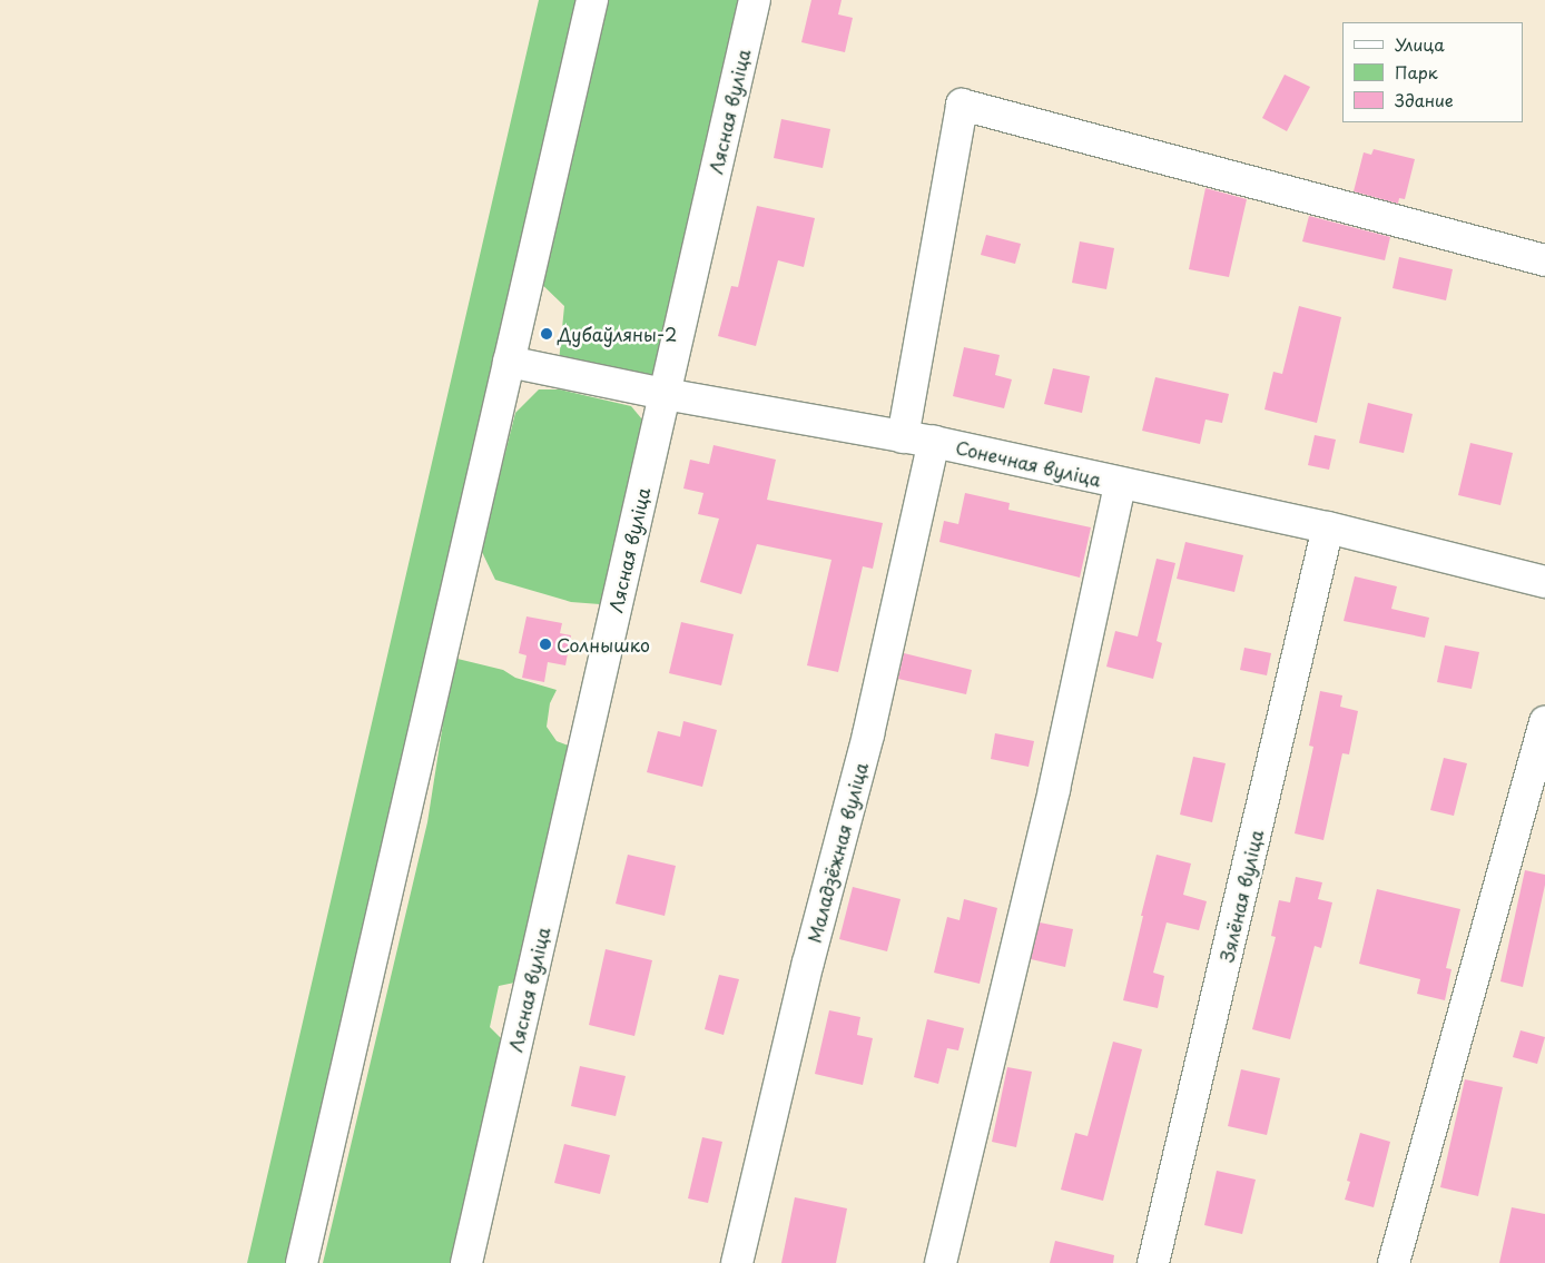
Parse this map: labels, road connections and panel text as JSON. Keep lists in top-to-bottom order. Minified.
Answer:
{"streets":{"street":["Лясная вуліца","Сонечная вуліца","Маладзёжная вуліца","Зялёная вуліца"]},"crossings":[["Лясная вуліца","Сонечная вуліца"],["Сонечная вуліца","Маладзёжная вуліца"],["Сонечная вуліца","Зялёная вуліца"]],"places":["Дубаўляны-2","Солнышко"],"legend":["Улица","Парк","Здание"]}
